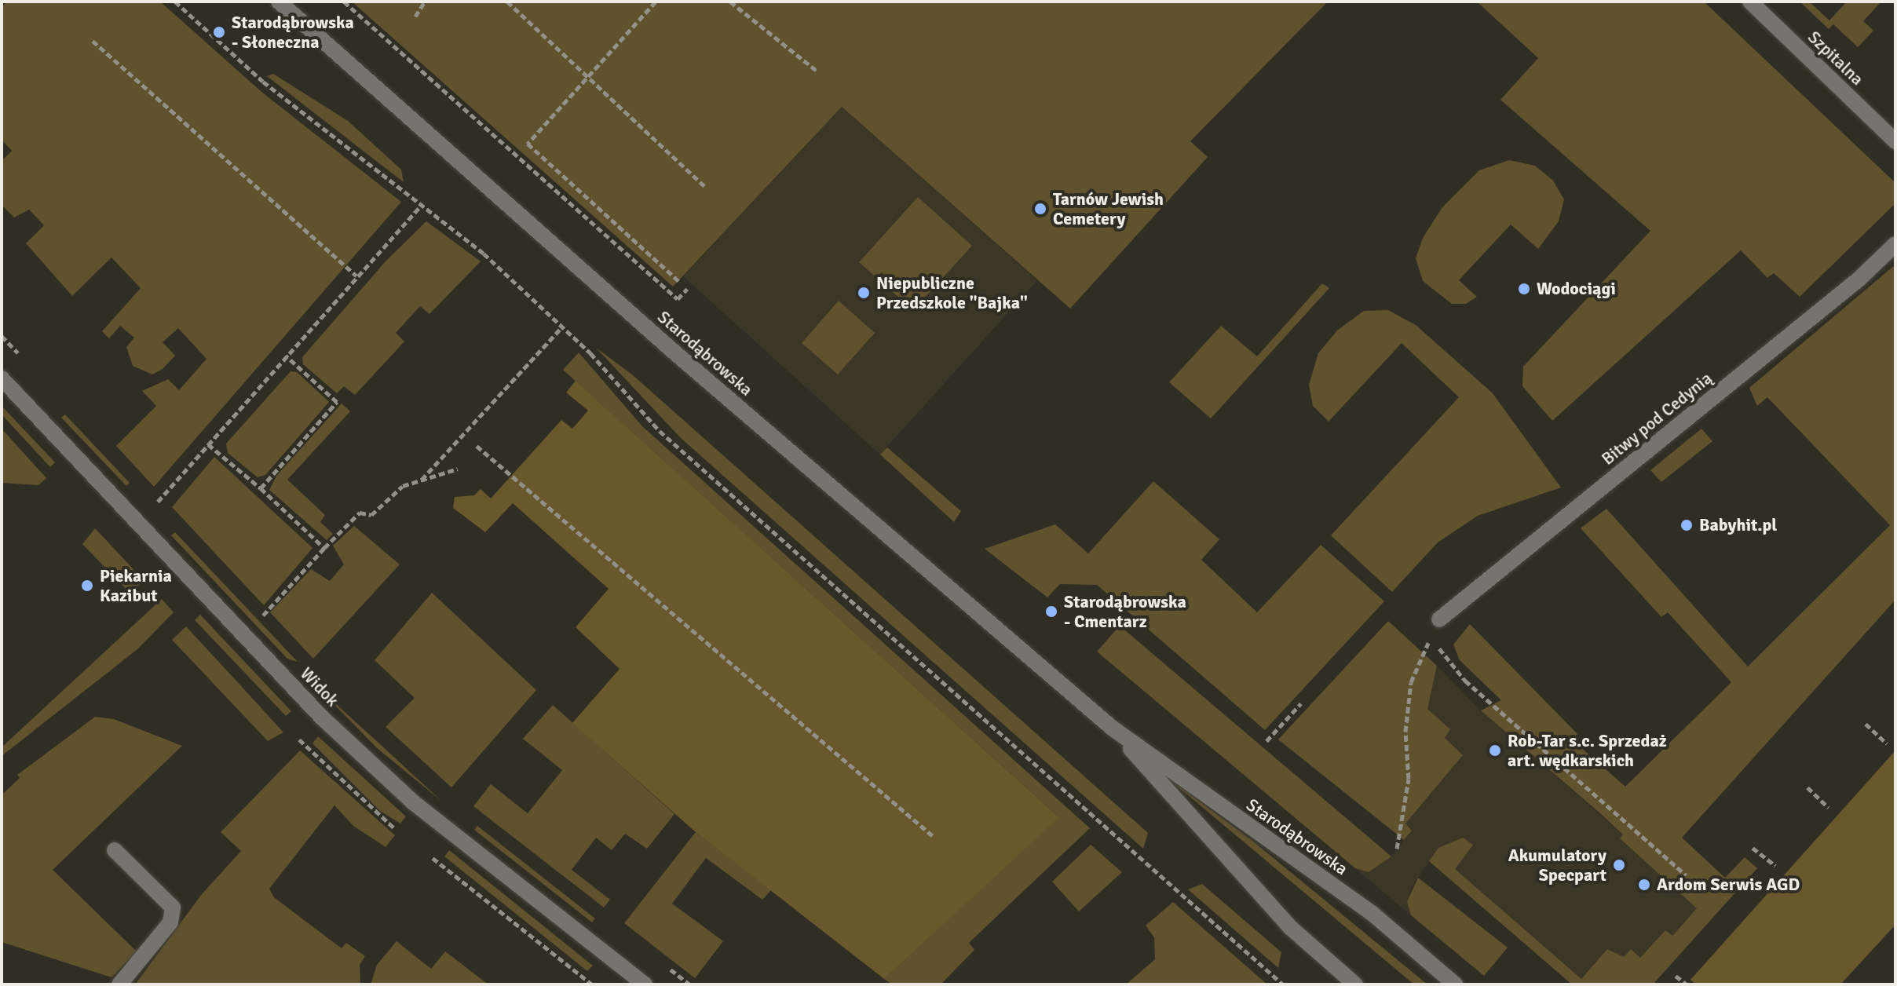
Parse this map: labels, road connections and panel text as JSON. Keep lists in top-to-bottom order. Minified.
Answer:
{"streets":{"street":["Szpitalna","Starodąbrowska","Bitwy pod Cedynią","Widok"]},"places":["Starodąbrowska - Słoneczna","Tarnów Jewish Cemetery","Wodociągi","Niepubliczne Przedszkole \"Bajka\"","Babyhit.pl","Piekarnia Kazibut","Starodąbrowska - Cmentarz","Rob-Tar s.c. Sprzedaż art. wędkarskich","Akumulatory Specpart","Ardom Serwis AGD"]}
